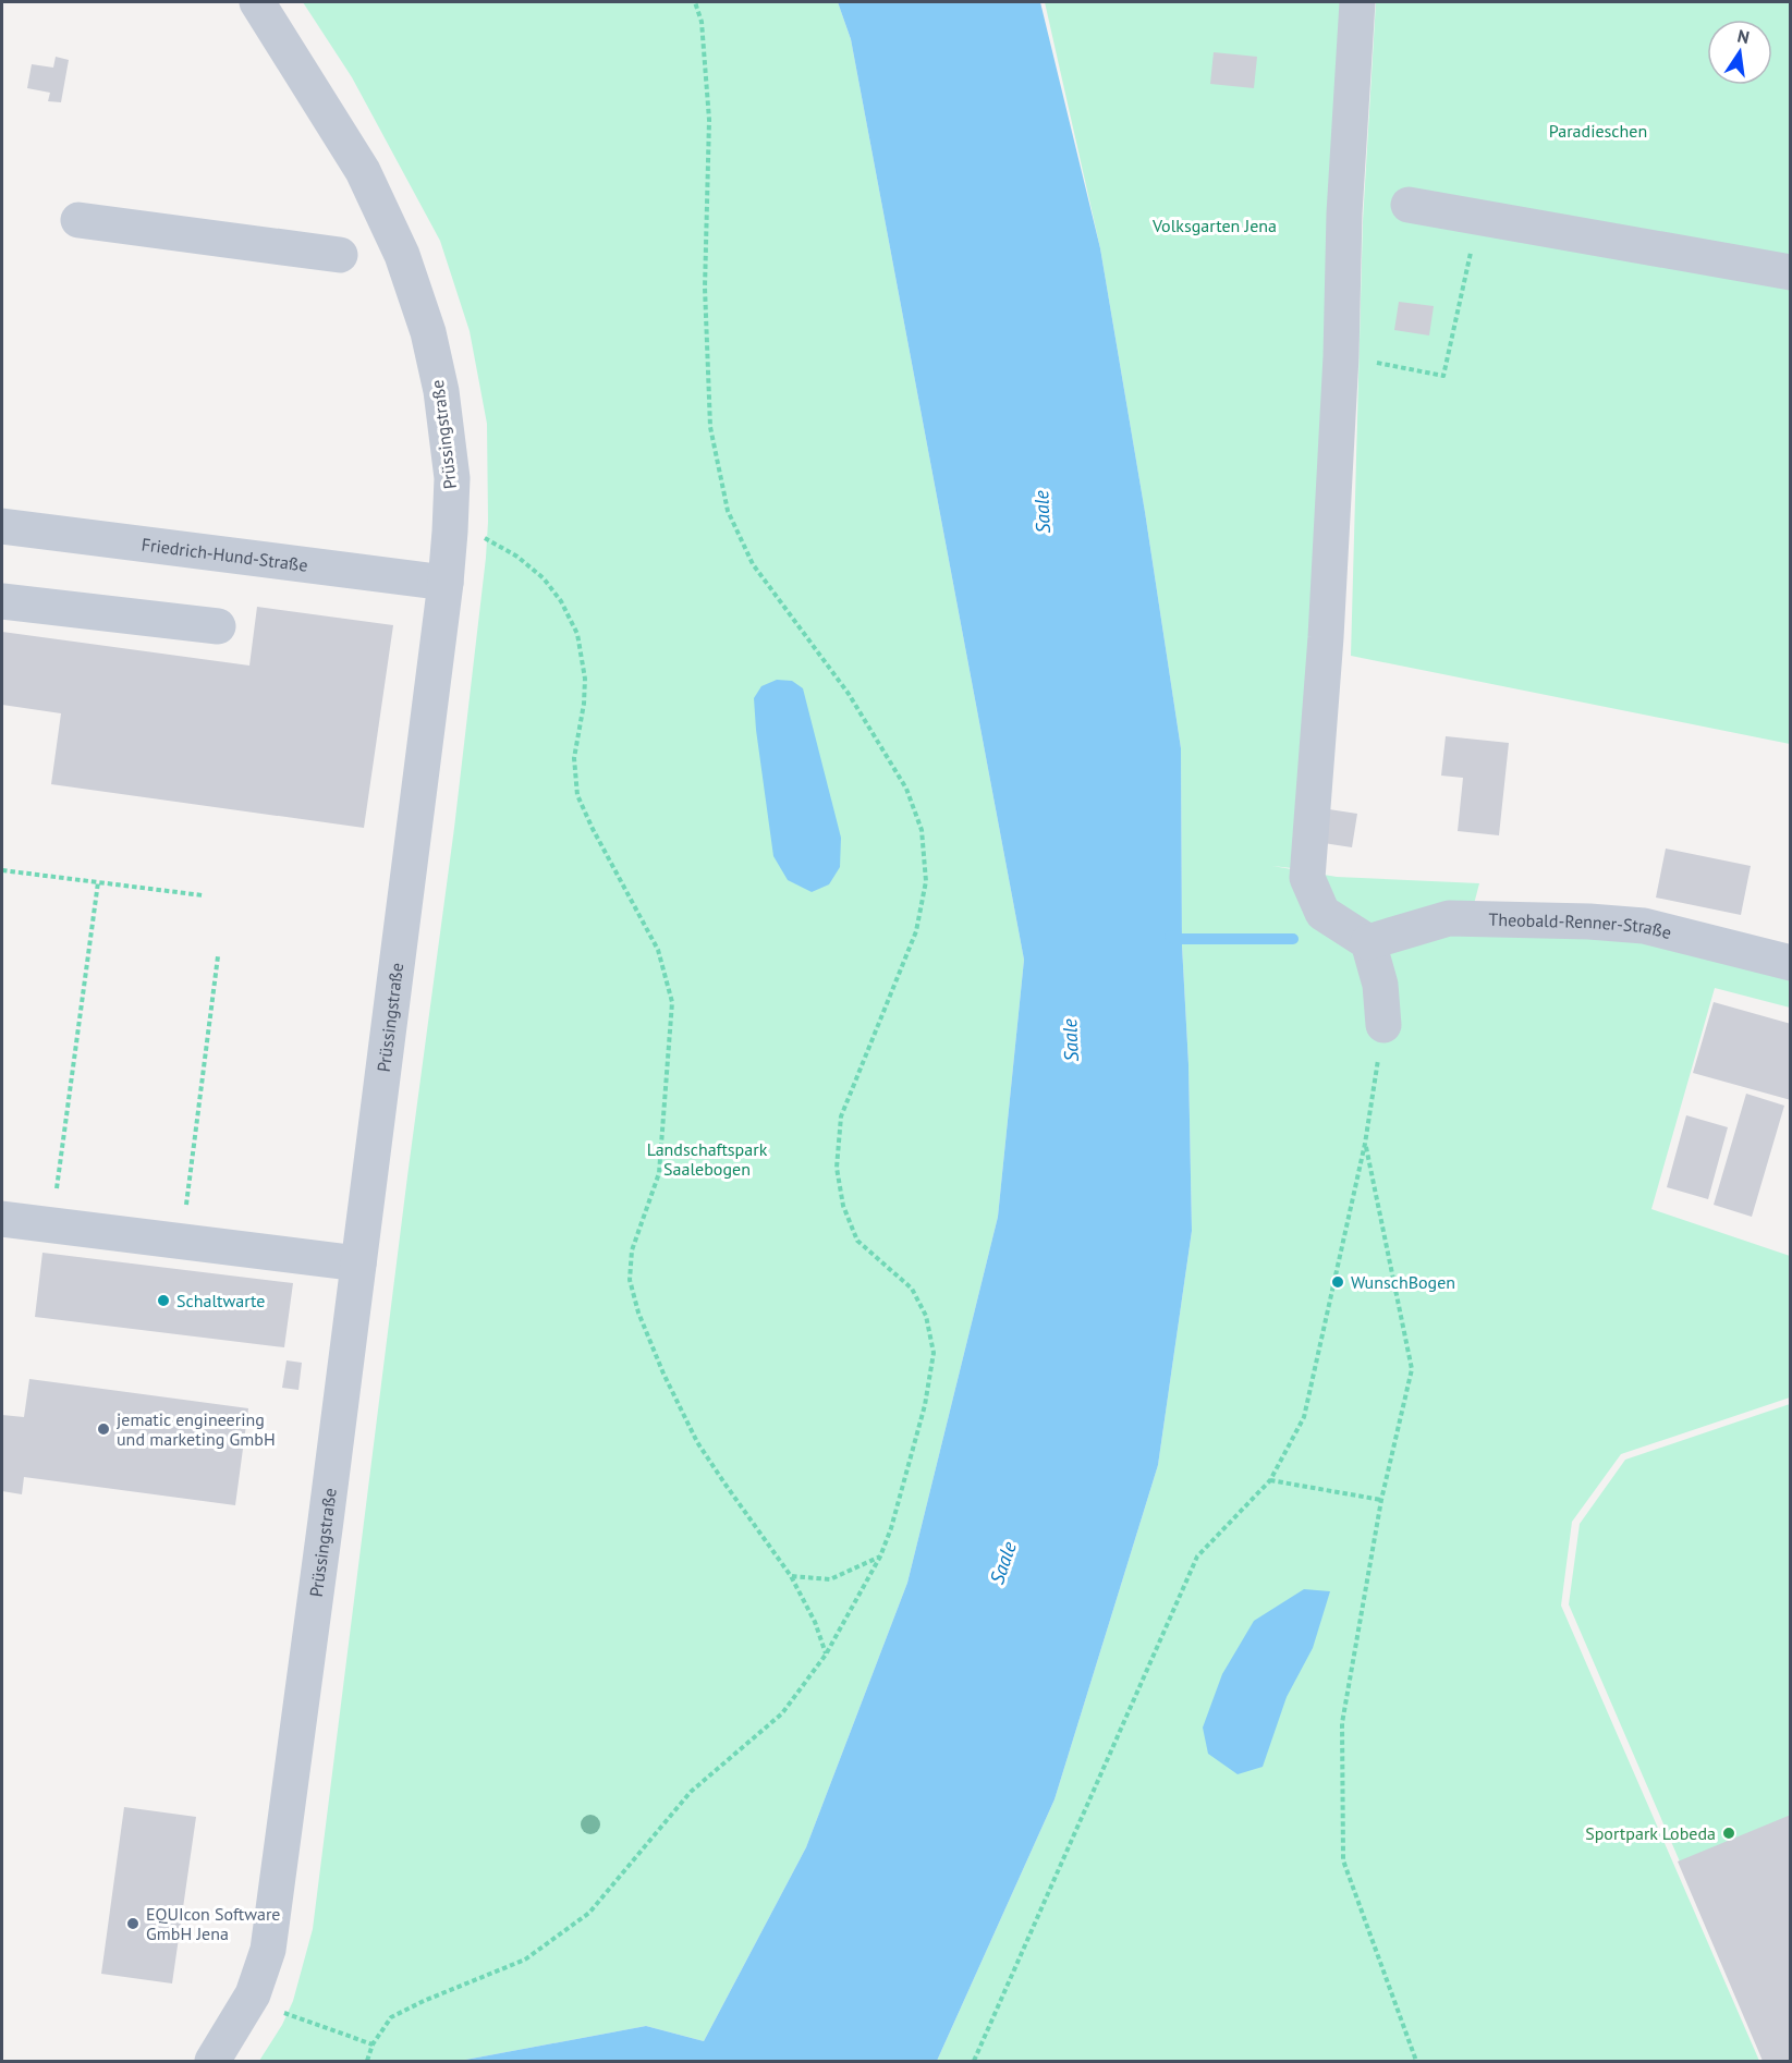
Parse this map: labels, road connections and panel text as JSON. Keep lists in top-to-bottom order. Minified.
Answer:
{"streets":{"street":["Prüssingstraße","Friedrich-Hund-Straße","Theobald-Renner-Straße"]},"crossings":[["Prüssingstraße","Friedrich-Hund-Straße"]],"water":["Saale"],"parks":["Paradieschen","Volksgarten Jena","Landschaftspark Saalebogen"],"places":["WunschBogen","Schaltwarte","jematic engineering und marketing GmbH","Sportpark Lobeda","EQUIcon Software GmbH Jena"],"north":"top"}
